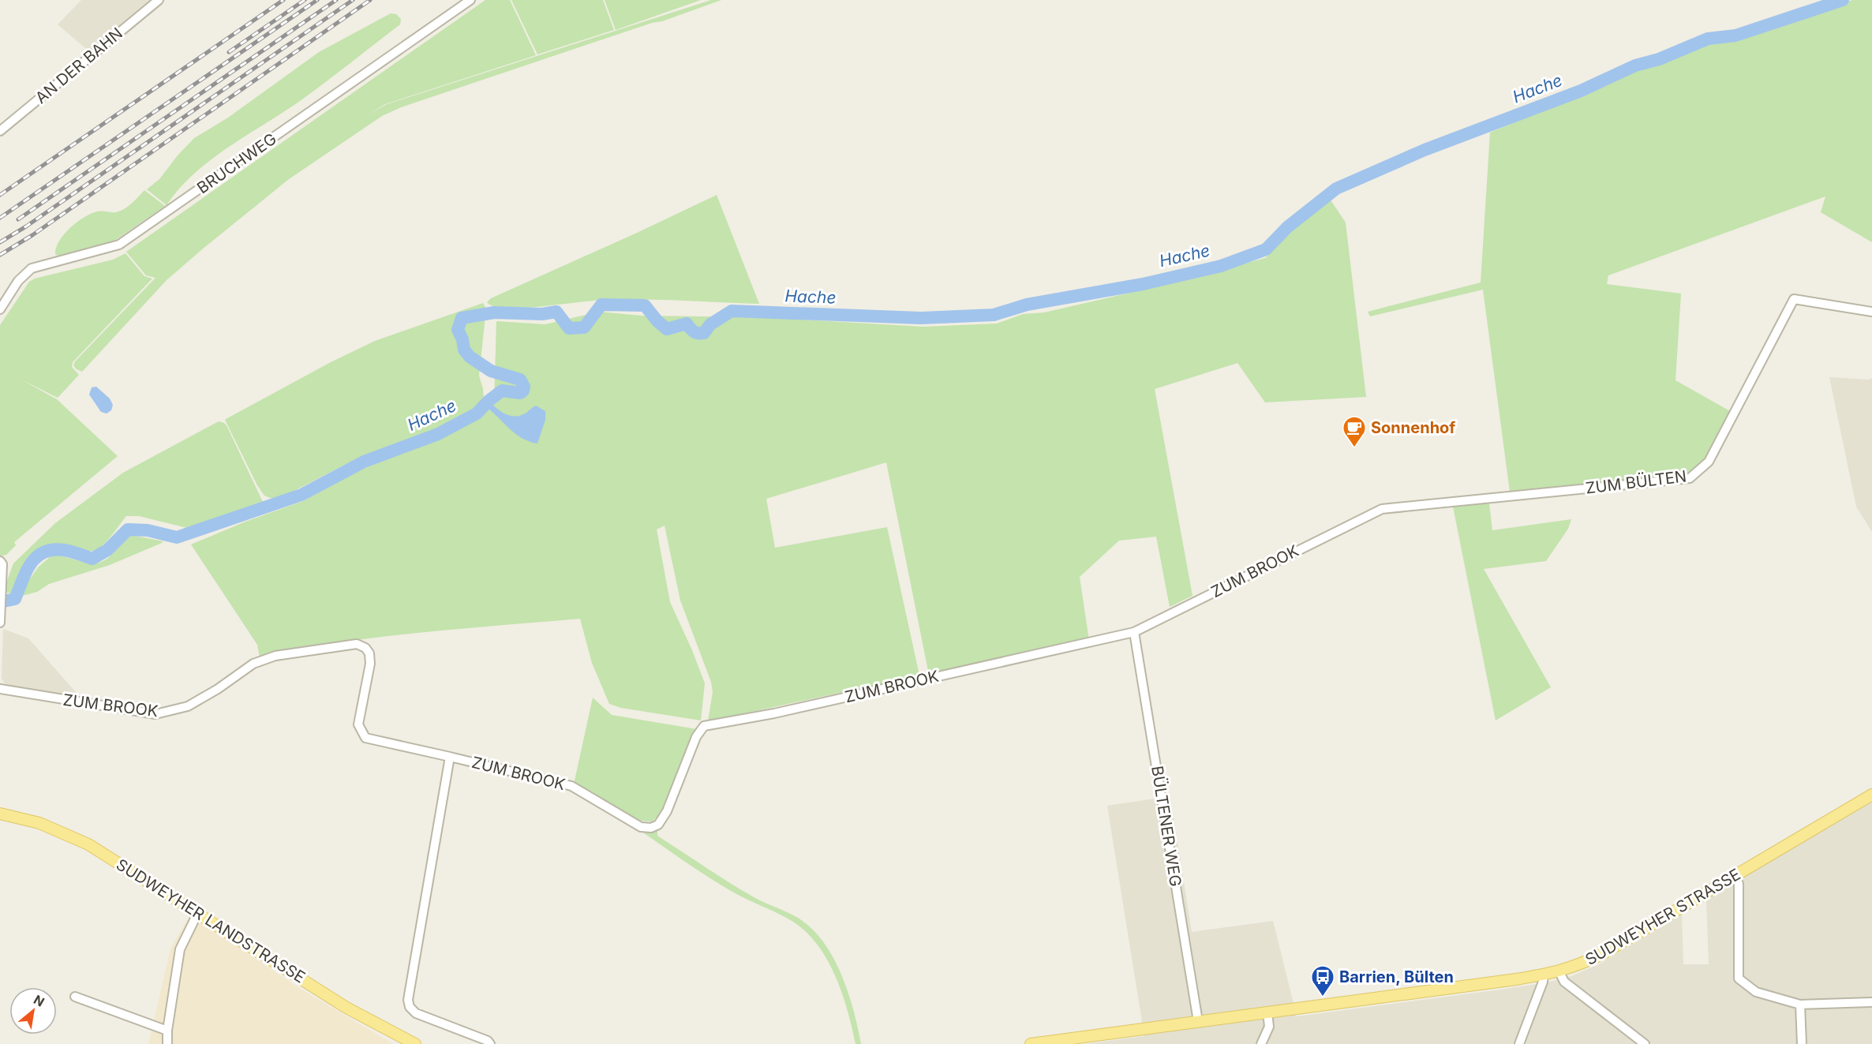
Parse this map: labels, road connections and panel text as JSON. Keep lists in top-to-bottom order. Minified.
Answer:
{"streets":{"main road":["SUDWEYHER STRASSE","SUDWEYHER LANDSTRASSE"],"street":["AN DER BAHN","BRUCHWEG","ZUM BÜLTEN","ZUM BROOK","BÜLTENER WEG"]},"crossings":[["ZUM BÜLTEN","ZUM BROOK"],["ZUM BROOK","BÜLTENER WEG"]],"water":["Hache"],"places":{"cafe":["Sonnenhof"],"bus stop":["Barrien, Bülten"]},"north":"top right"}
